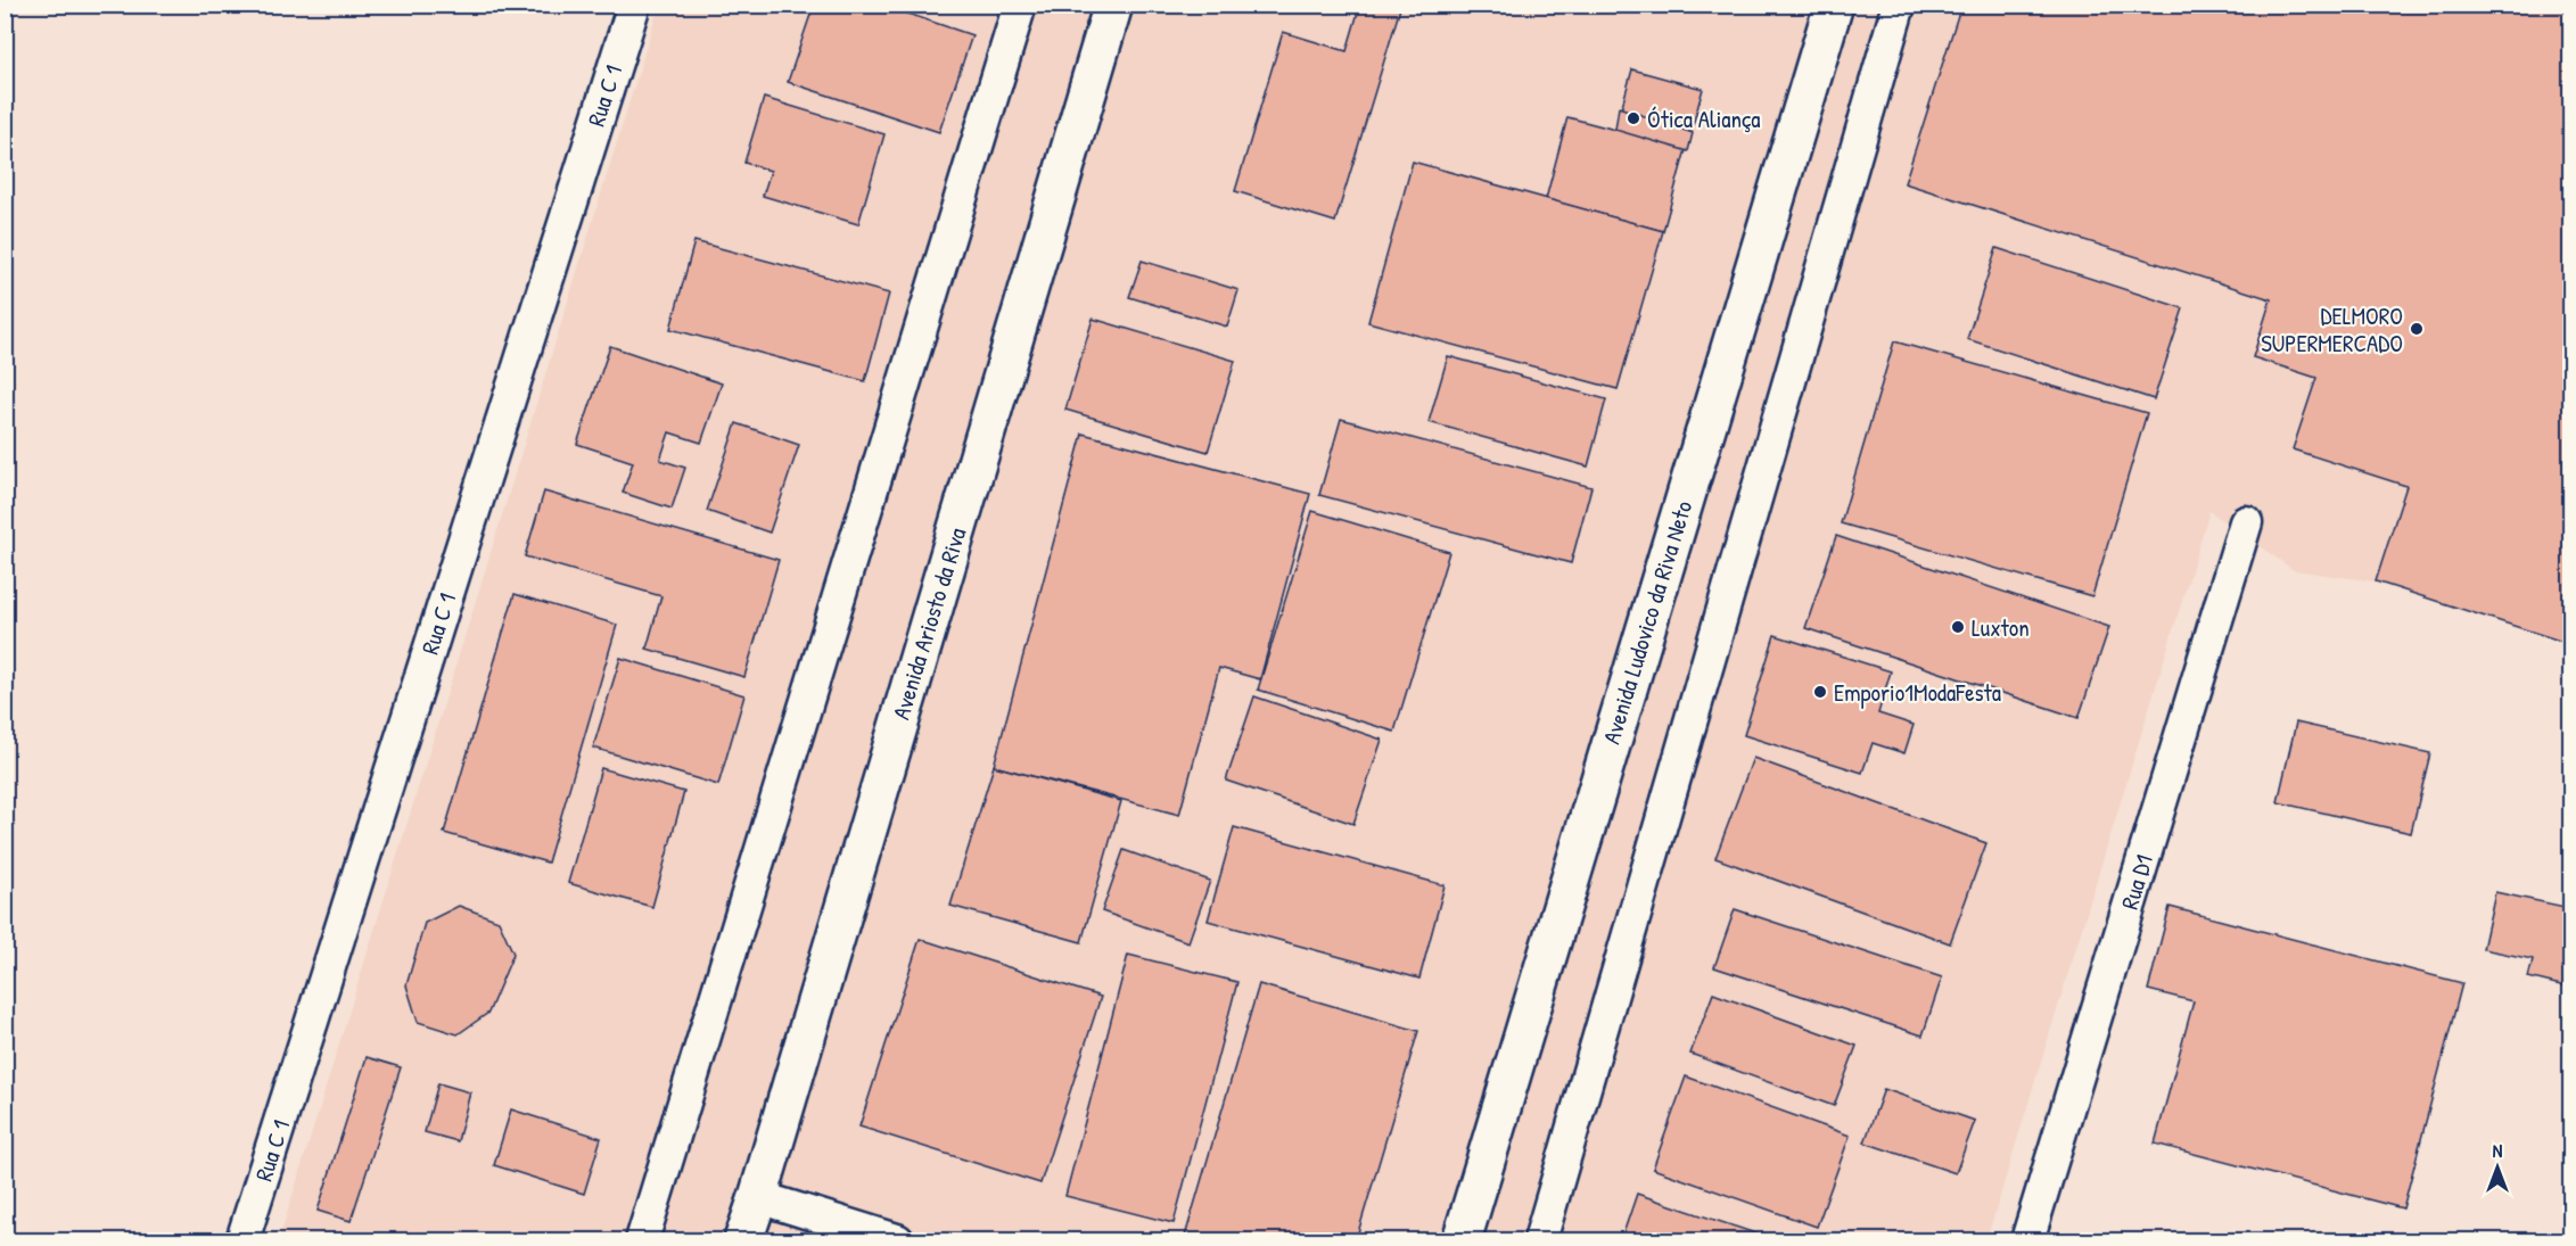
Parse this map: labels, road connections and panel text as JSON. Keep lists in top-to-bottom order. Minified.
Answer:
{"streets":{"street":["Rua C 1","Avenida Ludovico da Riva Neto","Avenida Ariosto da Riva","Rua D1"]},"places":["Ótica Aliança","DELMORO SUPERMERCADO","Luxton","Emporio1ModaFesta"],"north":"top"}
